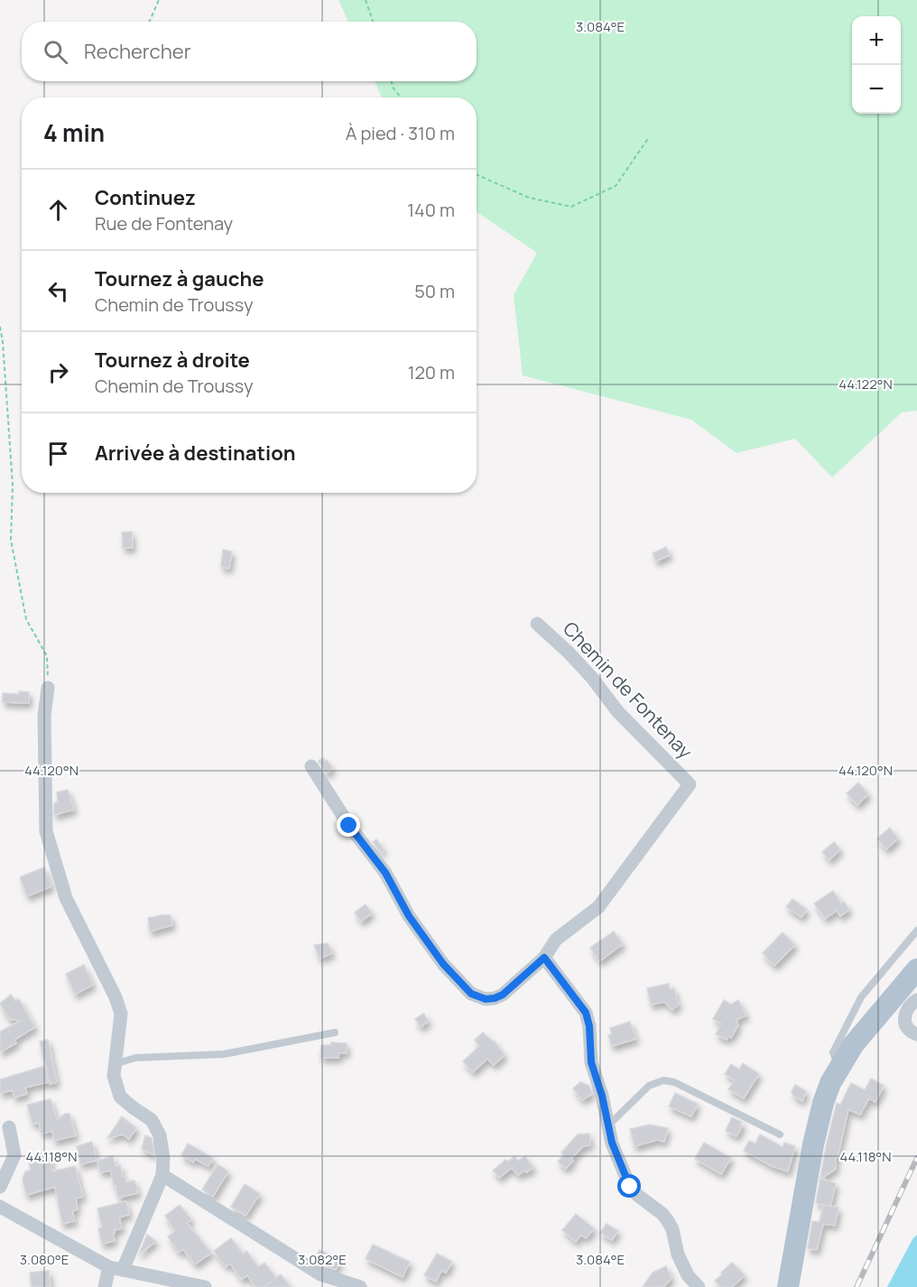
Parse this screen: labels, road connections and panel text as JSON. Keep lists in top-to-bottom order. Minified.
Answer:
{"streets":{"street":["Chemin de Fontenay"]},"page":{"map_buttons":["+","−"],"search":"Rechercher","heading":["4 min","À pied · 310 m"],"list":[["Continuez","Rue de Fontenay","140 m"],["Tournez à gauche","Chemin de Troussy","50 m"],["Tournez à droite","Chemin de Troussy","120 m"],"Arrivée à destination"]},"coordinates":["3.084°E","44.122°N","44.120°N","44.118°N","3.080°E","3.082°E"]}
